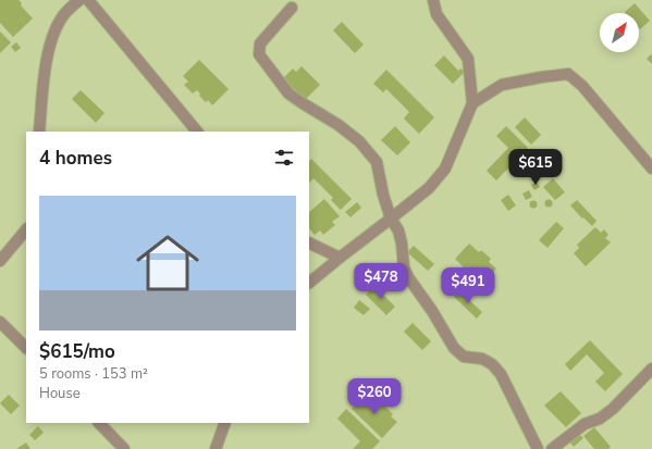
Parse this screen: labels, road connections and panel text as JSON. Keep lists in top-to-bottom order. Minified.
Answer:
{"north":"top right","page":{"heading":"4 homes","price":["$615","$478","$491","$260"],"list":[{"name":"$615/mo","note":"5 rooms · 153 m² · House"}]}}
